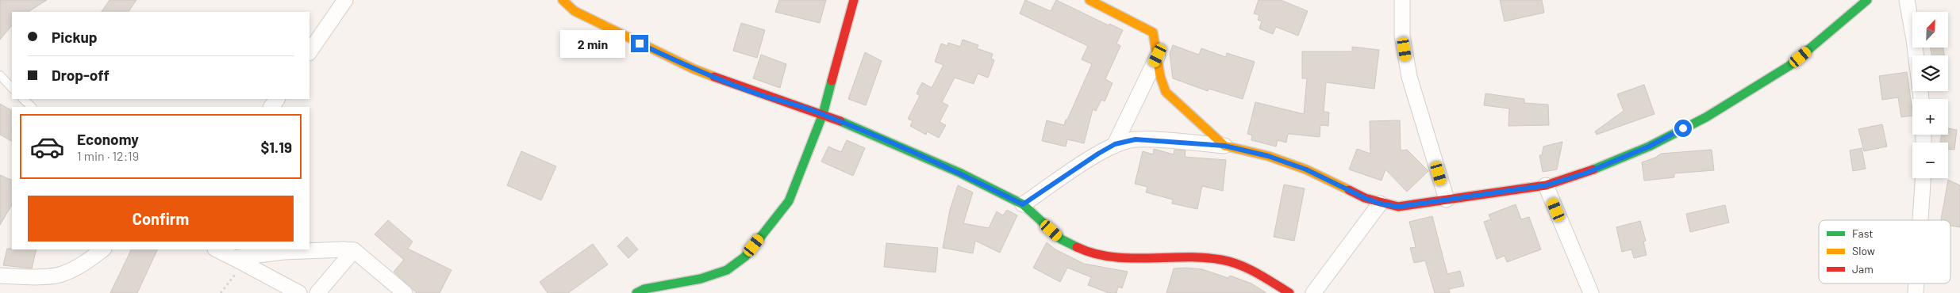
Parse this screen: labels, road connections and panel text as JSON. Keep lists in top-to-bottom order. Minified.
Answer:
{"legend":["Fast","Slow","Jam"],"north":"top right","page":{"map_buttons":["+","−"],"banner":["Pickup","Drop-off"],"bubble":"2 min","list":[{"name":"Economy","note":"1 min · 12:19","value":"$1.19"}],"buttons":"Confirm"}}
